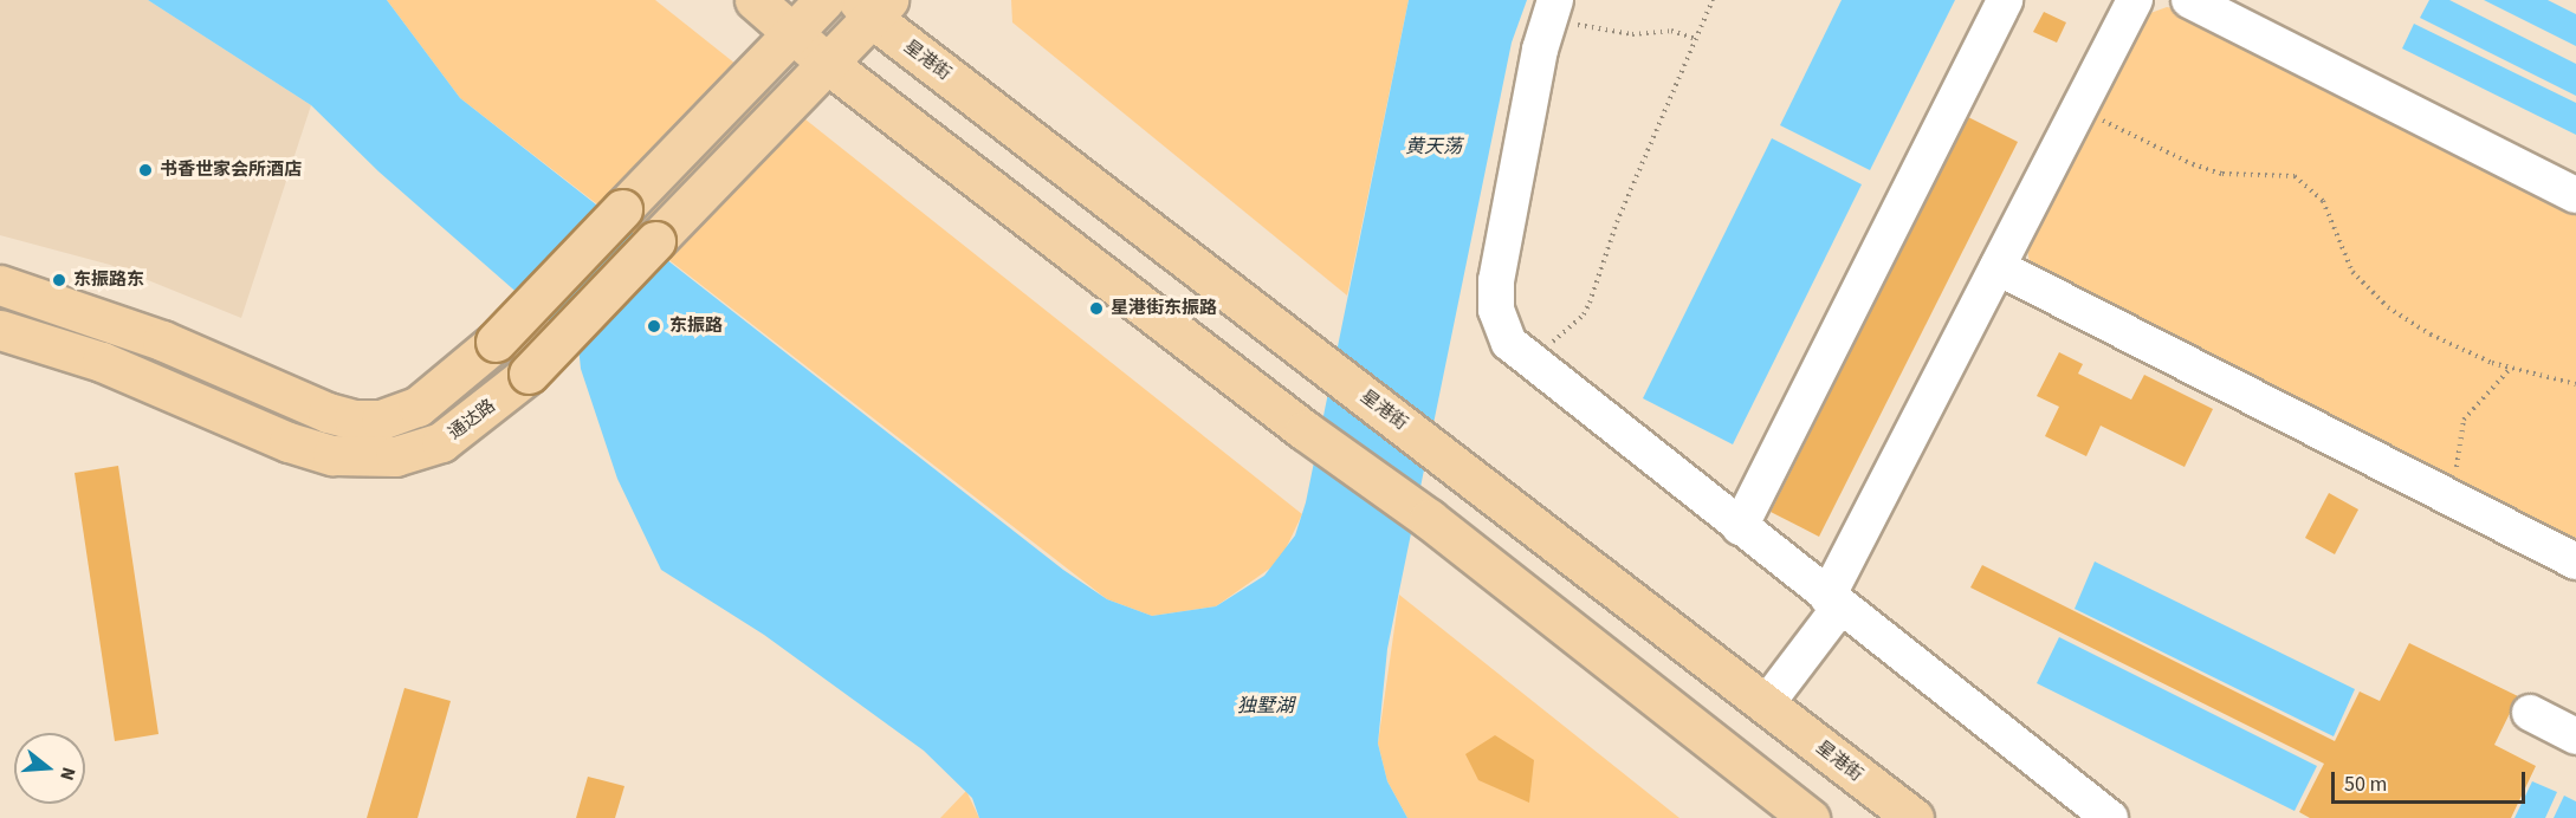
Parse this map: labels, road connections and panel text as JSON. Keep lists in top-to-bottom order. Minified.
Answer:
{"streets":{"main road":["星港街","通达路"]},"water":["黄天荡","独墅湖"],"places":["书香世家会所酒店","东振路东","星港街东振路","东振路"],"scale_bar":"50 m","north":"right"}
